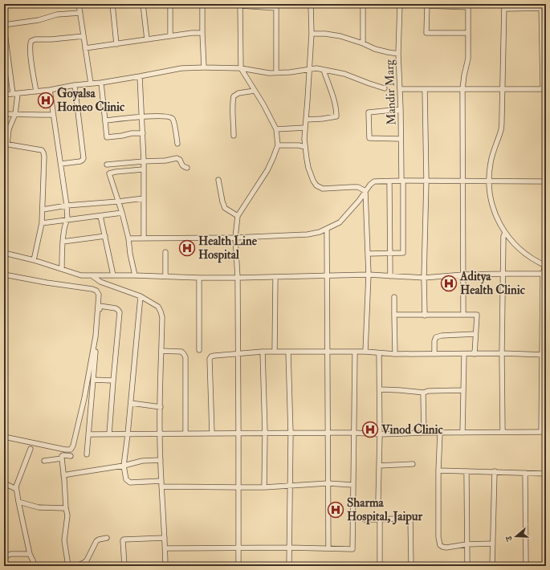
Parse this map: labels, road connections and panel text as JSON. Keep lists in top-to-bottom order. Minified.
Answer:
{"streets":{"street":["Mandir Marg"]},"places":{"hospital":["Goyalsa Homeo Clinic","Health Line Hospital","Aditya Health Clinic","Vinod Clinic","Sharma Hospital, Jaipur"]},"north":"left"}
